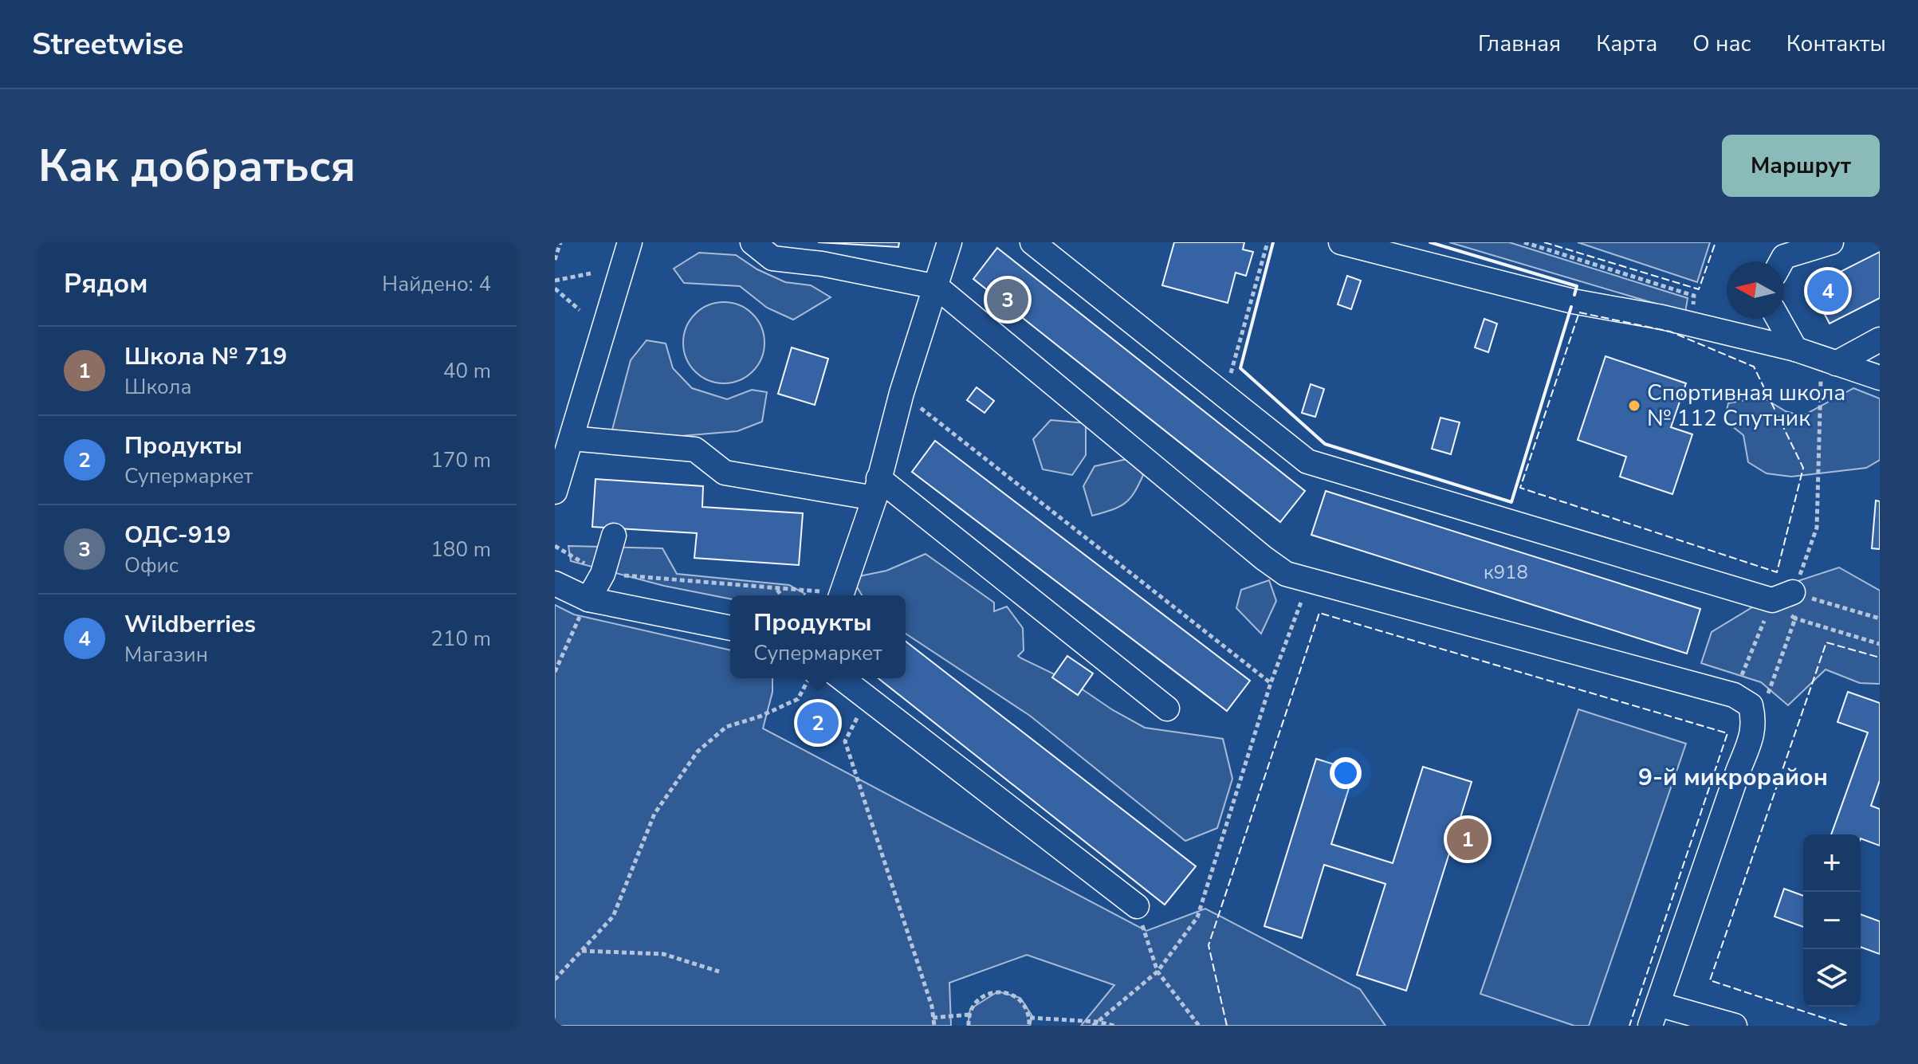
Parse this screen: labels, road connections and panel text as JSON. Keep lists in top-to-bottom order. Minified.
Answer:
{"districts":["9-й микрорайон"],"places":["Спортивная школа № 112 Спутник"],"house_numbers":["к918"],"north":"left","page":{"header":"Streetwise","nav":["Главная","Карта","О нас","Контакты"],"buttons":"Маршрут","title":"Как добраться","heading":["Рядом","Найдено: 4"],"pins":["4","3","2","1"],"list":[{"mark":"1","name":"Школа № 719","note":"Школа","value":"40 m"},{"mark":"2","name":"Продукты","note":"Супермаркет","value":"170 m"},{"mark":"3","name":"ОДС-919","note":"Офис","value":"180 m"},{"mark":"4","name":"Wildberries","note":"Магазин","value":"210 m"}],"popup":["Продукты","Супермаркет"],"map_buttons":["+","−"]}}
